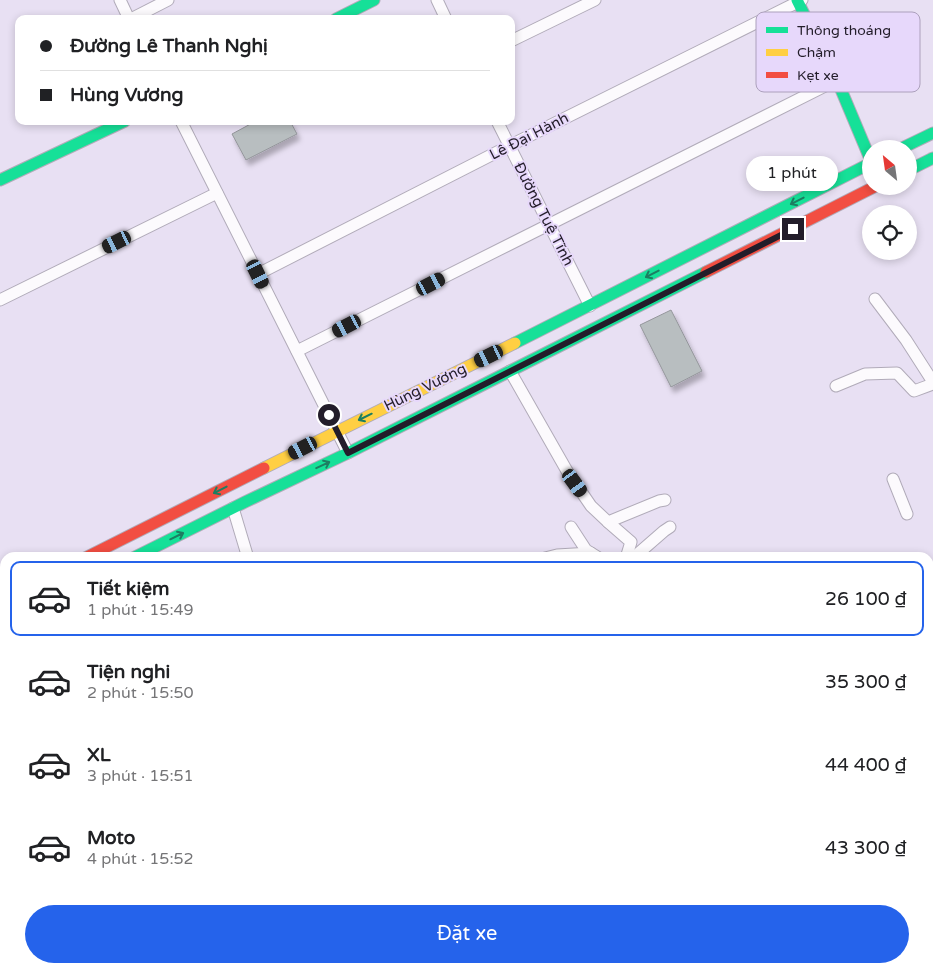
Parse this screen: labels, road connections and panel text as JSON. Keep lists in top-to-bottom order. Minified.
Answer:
{"streets":{"main road":["Hùng Vương"],"street":["Lê Đại Hành","Đường Tuệ Tĩnh"]},"crossings":[["Lê Đại Hành","Đường Tuệ Tĩnh"],["Đường Tuệ Tĩnh","Hùng Vương"]],"legend":["Thông thoáng","Chậm","Kẹt xe"],"north":"top left","page":{"banner":["Đường Lê Thanh Nghị","Hùng Vương"],"bubble":"1 phút","list":[{"name":"Tiết kiệm","note":"1 phút · 15:49","value":"26 100 ₫"},{"name":"Tiện nghi","note":"2 phút · 15:50","value":"35 300 ₫"},{"name":"XL","note":"3 phút · 15:51","value":"44 400 ₫"},{"name":"Moto","note":"4 phút · 15:52","value":"43 300 ₫"}],"buttons":"Đặt xe"}}
